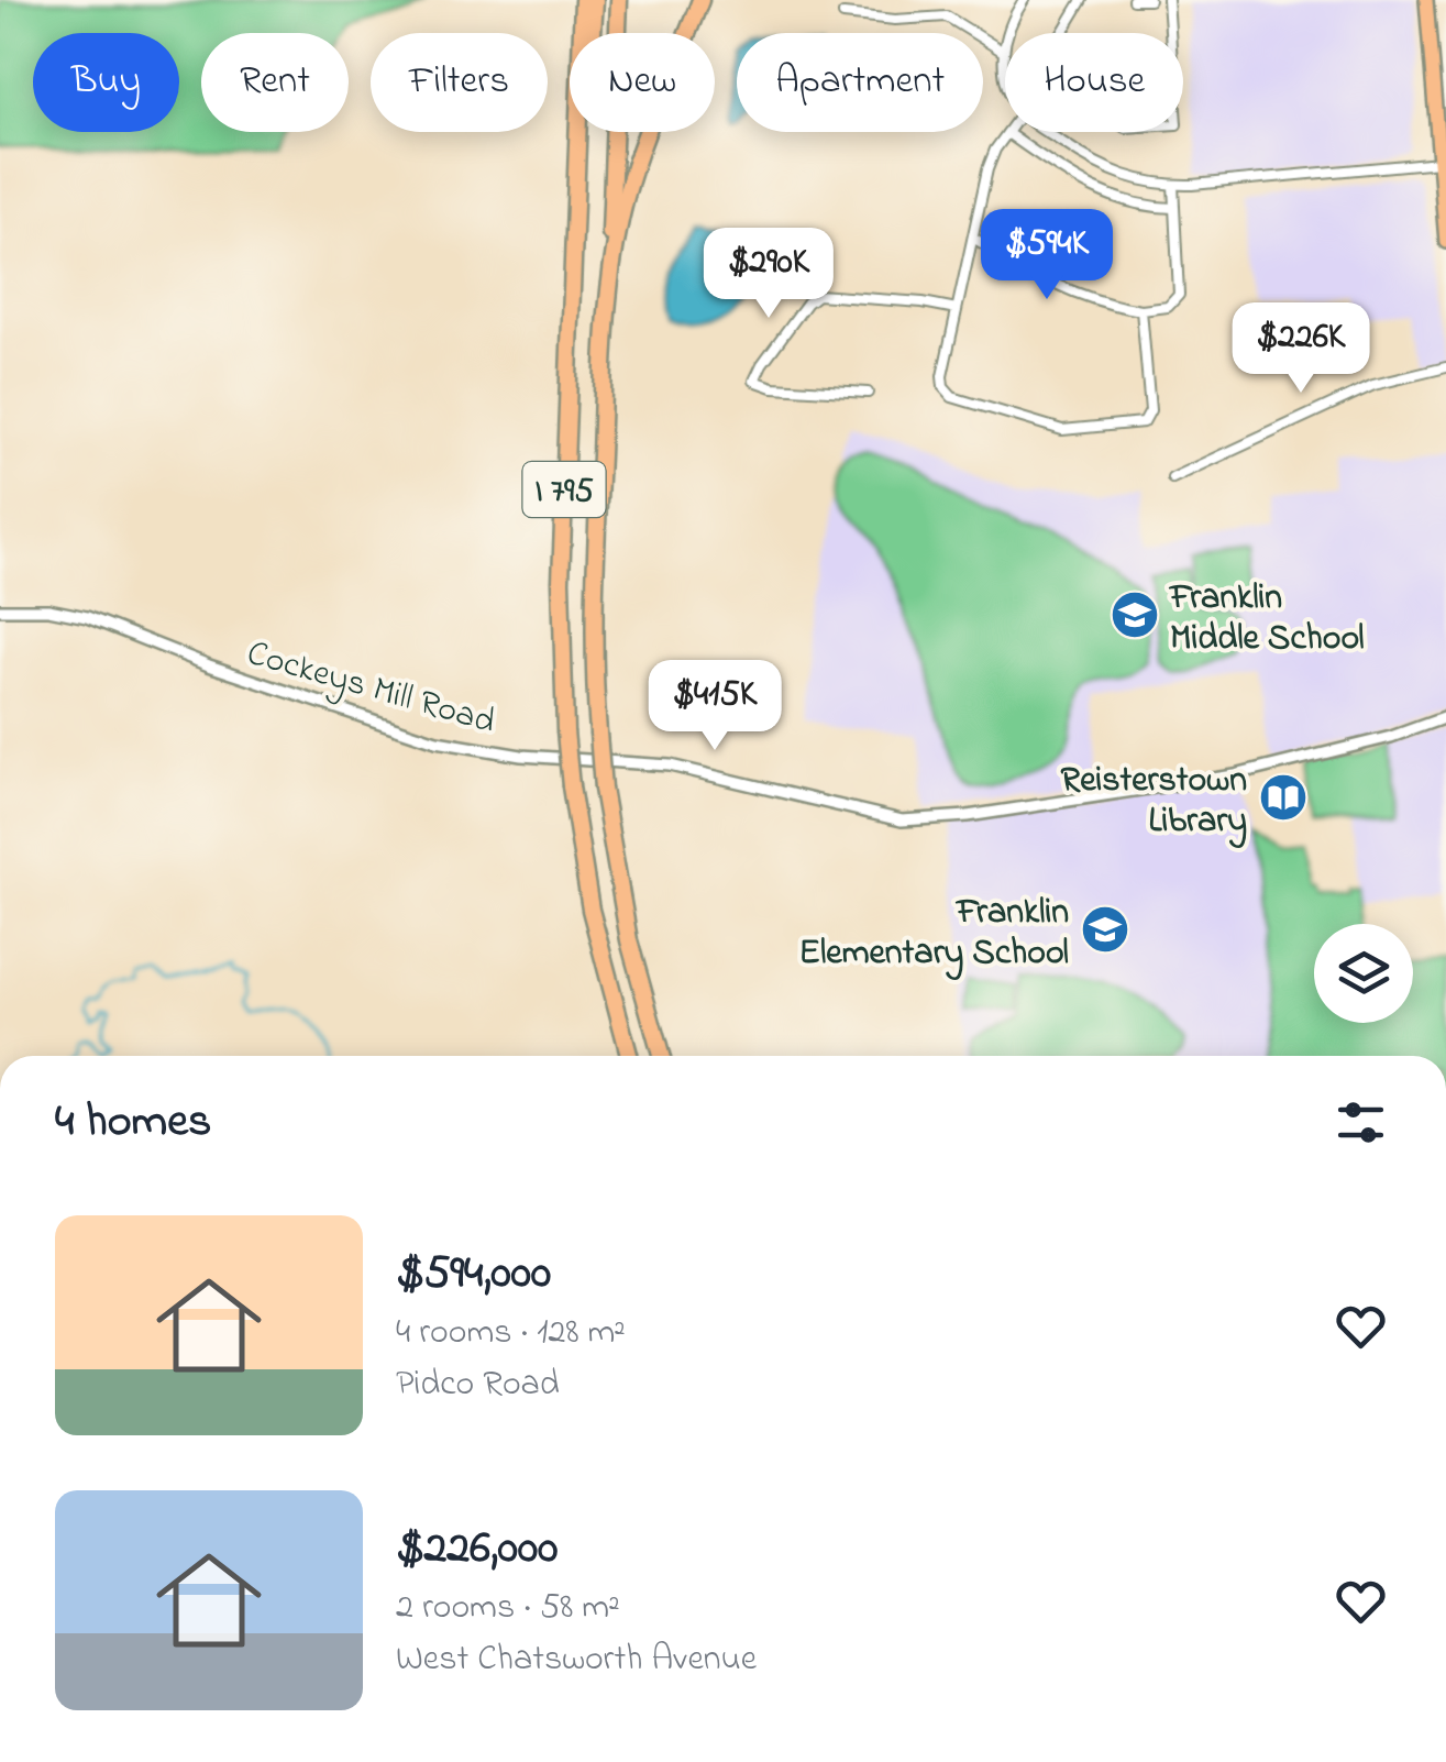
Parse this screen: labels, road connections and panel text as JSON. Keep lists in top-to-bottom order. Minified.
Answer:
{"streets":{"highway":["I 795"],"street":["Cockeys Mill Road"]},"places":{"school or university":["Franklin Middle School","Franklin Elementary School"],"library":["Reisterstown Library"]},"page":{"chip":["Buy","Rent","Filters","New","Apartment","House"],"price":["$594K","$290K","$226K","$415K"],"heading":"4 homes","list":[{"name":"$594,000","note":"4 rooms · 128 m² · Pidco Road"},{"name":"$226,000","note":"2 rooms · 58 m² · West Chatsworth Avenue"}]}}
